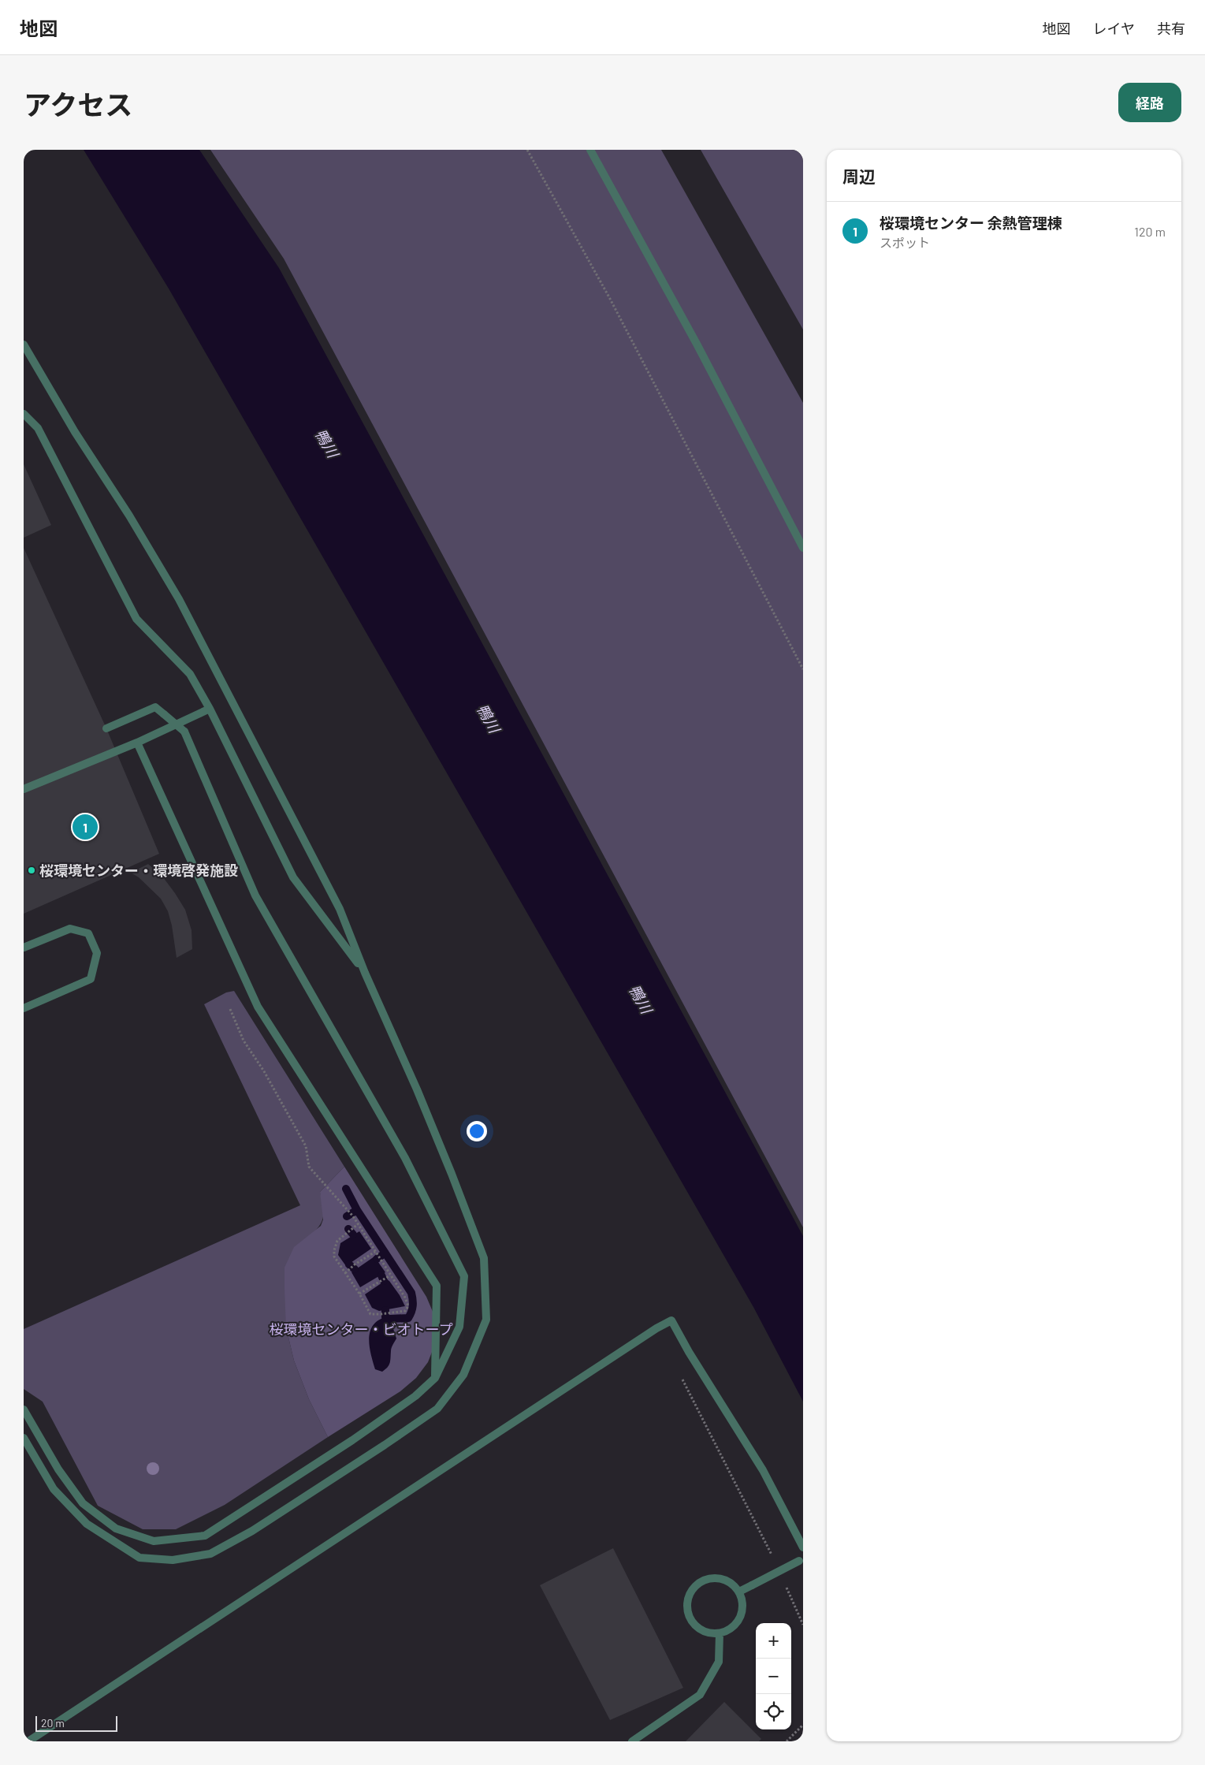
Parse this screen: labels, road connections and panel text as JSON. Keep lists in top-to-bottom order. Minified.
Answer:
{"water":["鴨川"],"parks":["桜環境センター・ビオトープ"],"places":["桜環境センター・環境啓発施設"],"scale_bar":"20 m","page":{"header":"地図","nav":["地図","レイヤ","共有"],"title":"アクセス","buttons":"経路","heading":"周辺","list":[{"mark":"1","name":"桜環境センター 余熱管理棟","note":"スポット","value":"120 m"}],"pins":"1","map_buttons":["+","−"],"scale":"20 m"}}
